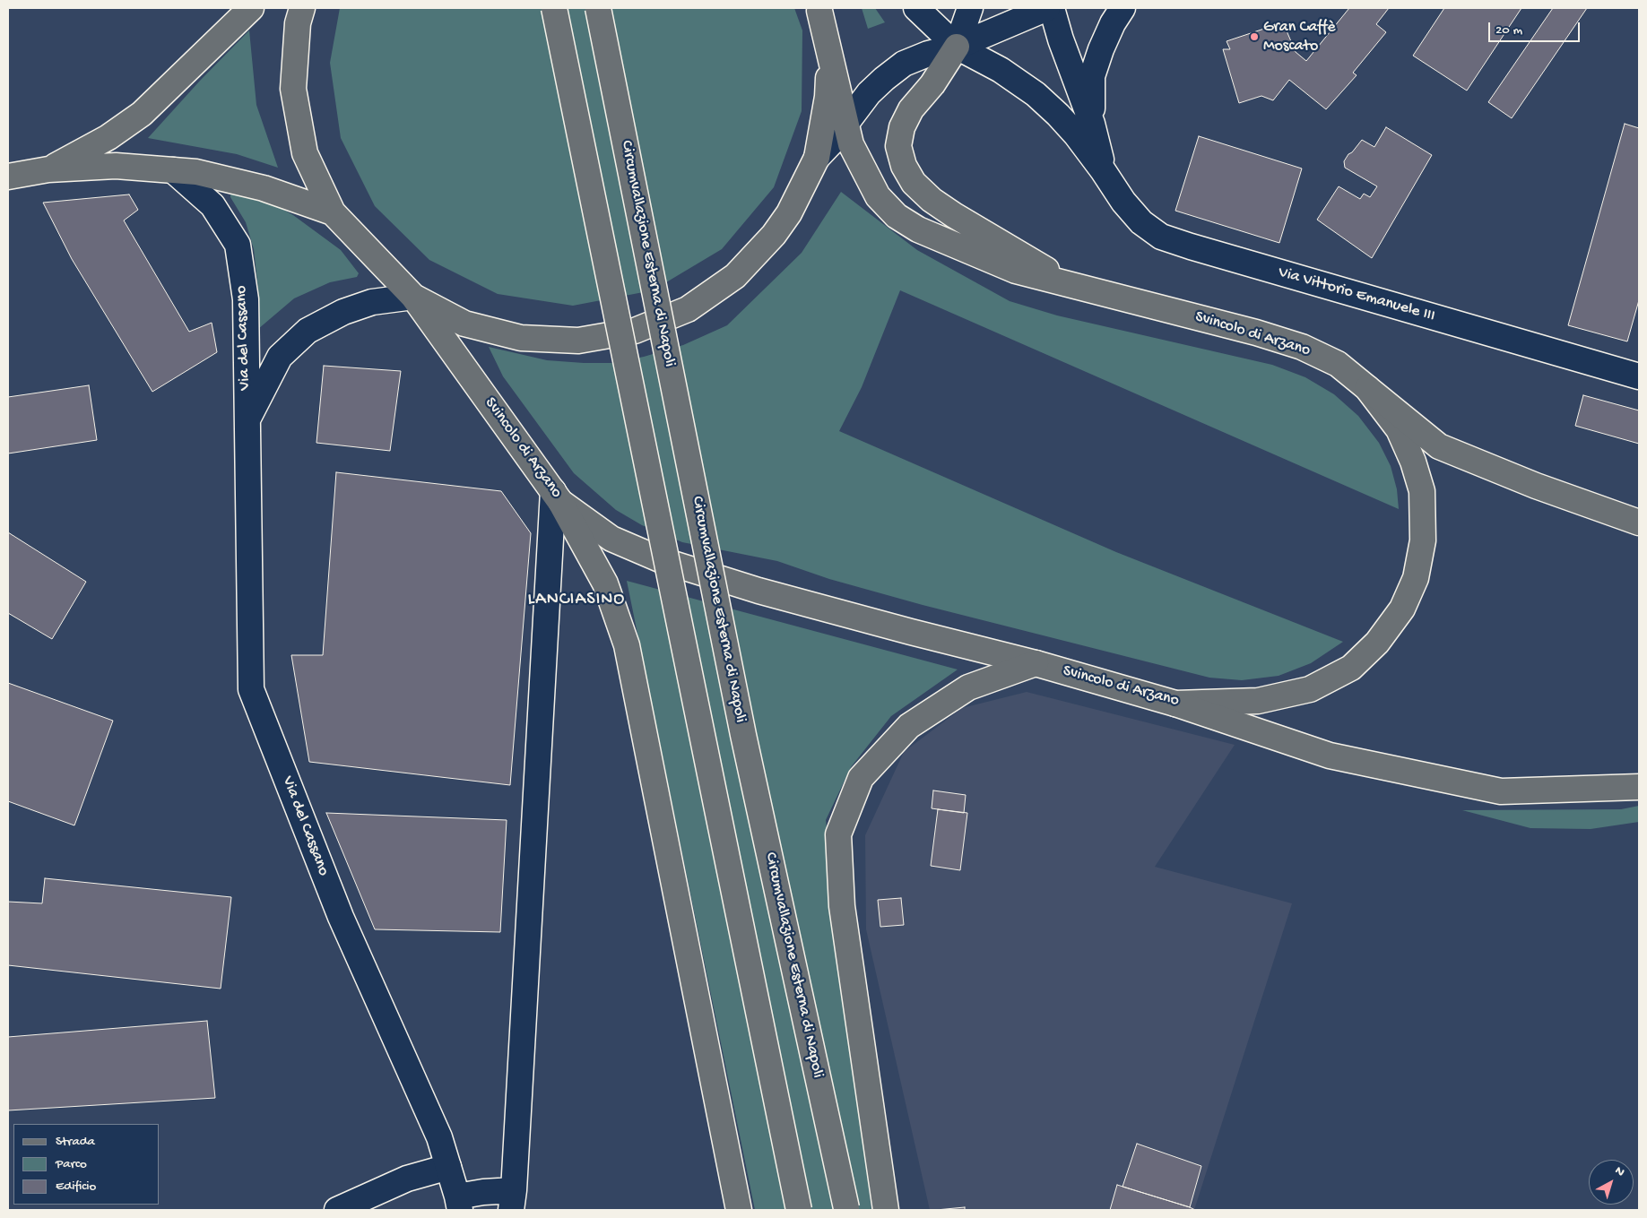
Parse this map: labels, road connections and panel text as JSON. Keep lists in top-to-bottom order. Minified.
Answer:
{"streets":{"main road":["Circumvallazione Esterna di Napoli","Via Vittorio Emanuele III","Svincolo di Arzano","Via del Cassano"]},"crossings":[["Svincolo di Arzano","Via del Cassano"]],"districts":["LANCIASINO"],"places":["Gran Caffè Moscato"],"legend":["Strada","Parco","Edificio"],"scale_bar":"20 m","north":"top right"}
